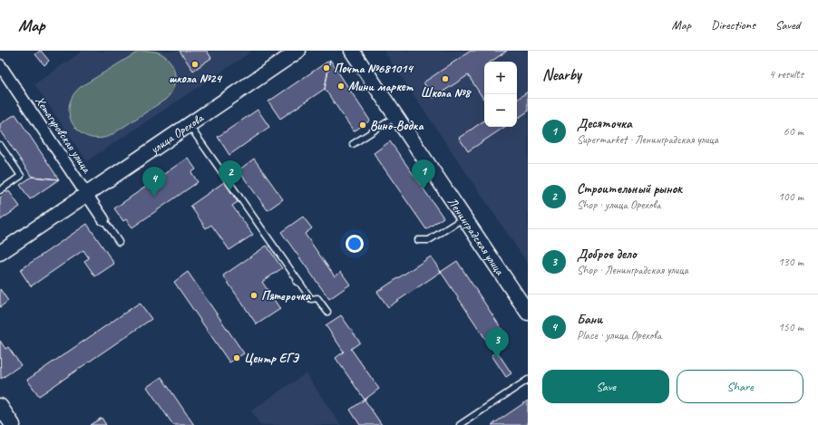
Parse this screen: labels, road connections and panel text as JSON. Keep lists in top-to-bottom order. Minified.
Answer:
{"streets":{"street":["улица Орехова","Хетагуровская улица","Ленинградская улица"]},"crossings":[["улица Орехова","Хетагуровская улица"]],"places":["школа №24","Почта №681014","Школа №8","Мини маркет","Вино-Водка","Пятерочка","Центр ЕГЭ"],"page":{"header":"Map","nav":["Map","Directions","Saved"],"heading":["Nearby","4 results"],"map_buttons":["+","−"],"list":[{"mark":"1","name":"Десяточка","note":"Supermarket · Ленинградская улица","value":"60 m"},{"mark":"2","name":"Строительный рынок","note":"Shop · улица Орехова","value":"100 m"},{"mark":"3","name":"Доброе дело","note":"Shop · Ленинградская улица","value":"130 m"},{"mark":"4","name":"Бани","note":"Place · улица Орехова","value":"150 m"}],"pins":["1","2","4","3"],"buttons":["Save","Share"]}}
